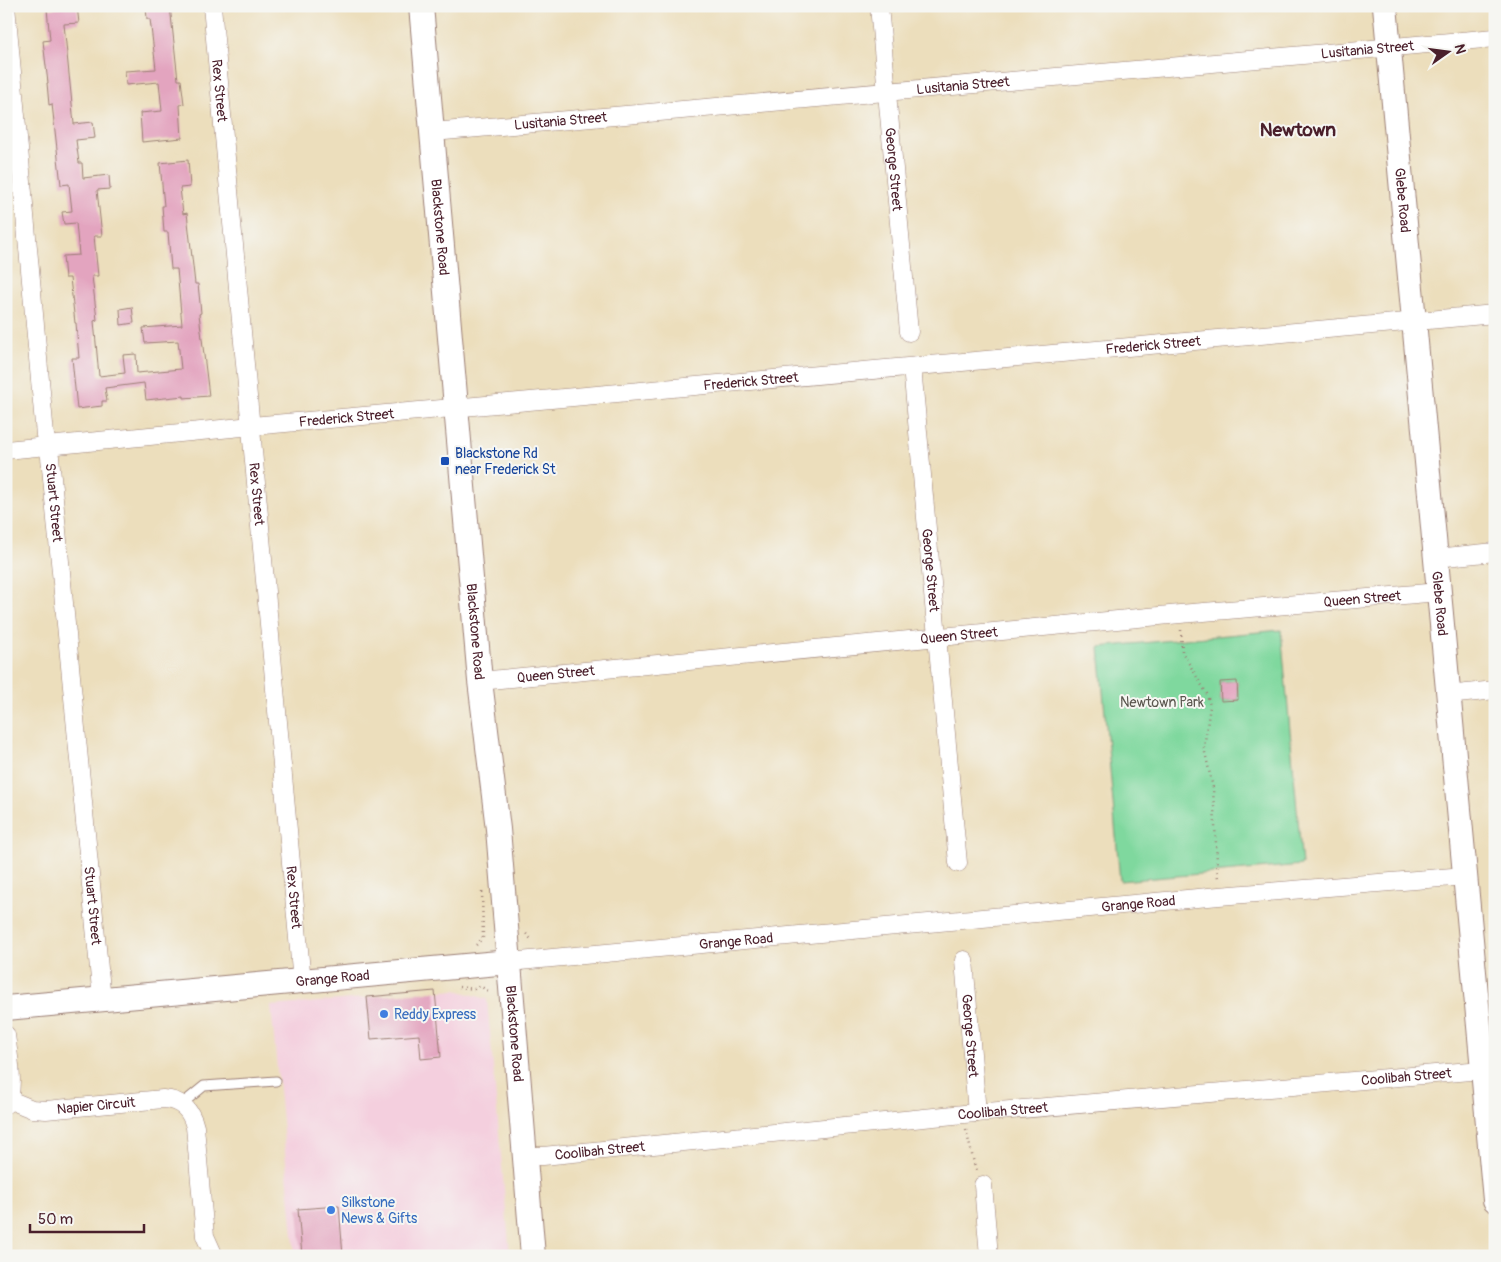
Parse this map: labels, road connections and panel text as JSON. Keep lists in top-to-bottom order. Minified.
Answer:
{"streets":{"main road":["Glebe Road","Blackstone Road","Grange Road"],"street":["Lusitania Street","Rex Street","George Street","Frederick Street","Stuart Street","Queen Street","Coolibah Street","Napier Circuit"]},"crossings":[["Lusitania Street","George Street"],["Lusitania Street","Glebe Road"],["Lusitania Street","Blackstone Road"],["Rex Street","Frederick Street"],["Rex Street","Grange Road"],["George Street","Frederick Street"],["George Street","Queen Street"],["George Street","Coolibah Street"],["Glebe Road","Frederick Street"],["Glebe Road","Queen Street"],["Glebe Road","Grange Road"],["Glebe Road","Coolibah Street"],["Blackstone Road","Frederick Street"],["Blackstone Road","Queen Street"],["Blackstone Road","Grange Road"],["Blackstone Road","Coolibah Street"],["Frederick Street","Stuart Street"],["Stuart Street","Grange Road"]],"districts":["Newtown"],"parks":["Newtown Park"],"places":{"transit":["Blackstone Rd near Frederick St"],"other":["Reddy Express","Silkstone News & Gifts"]},"scale_bar":"50 m","north":"right"}
